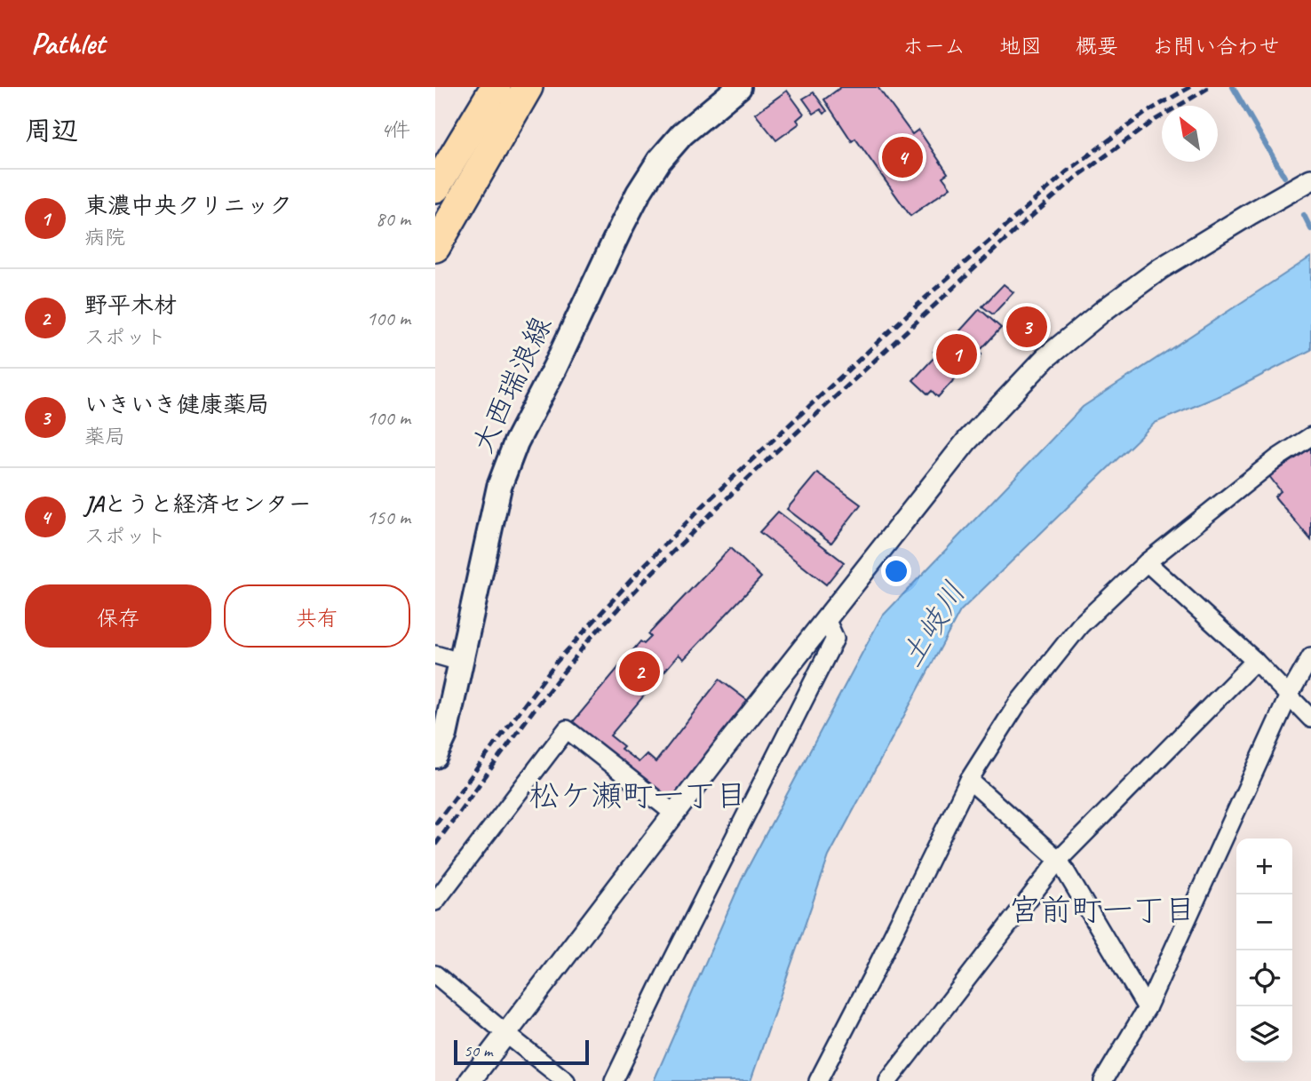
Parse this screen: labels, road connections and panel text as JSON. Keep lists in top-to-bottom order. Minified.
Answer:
{"streets":{"main road":["大西瑞浪線"]},"districts":["松ケ瀬町一丁目","宮前町一丁目"],"water":["土岐川"],"scale_bar":"50 m","north":"top left","page":{"header":"Pathlet","nav":["ホーム","地図","概要","お問い合わせ"],"heading":["周辺","4件"],"pins":["4","3","1","2"],"list":[{"mark":"1","name":"東濃中央クリニック","note":"病院","value":"80 m"},{"mark":"2","name":"野平木材","note":"スポット","value":"100 m"},{"mark":"3","name":"いきいき健康薬局","note":"薬局","value":"100 m"},{"mark":"4","name":"JAとうと経済センター","note":"スポット","value":"150 m"}],"buttons":["保存","共有"],"map_buttons":["+","−"],"scale":"50 m"}}
